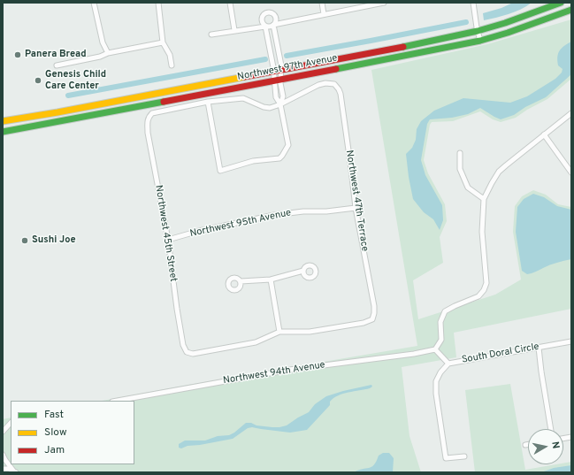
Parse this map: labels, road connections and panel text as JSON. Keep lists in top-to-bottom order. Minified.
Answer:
{"streets":{"street":["Northwest 97th Avenue","Northwest 47th Terrace","Northwest 95th Avenue","Northwest 45th Street","South Doral Circle","Northwest 94th Avenue"]},"crossings":[["Northwest 47th Terrace","Northwest 95th Avenue"],["Northwest 47th Terrace","Northwest 45th Street"],["Northwest 95th Avenue","Northwest 45th Street"],["South Doral Circle","Northwest 94th Avenue"]],"places":["Panera Bread","Genesis Child Care Center","Sushi Joe"],"legend":["Fast","Slow","Jam"],"north":"right"}
